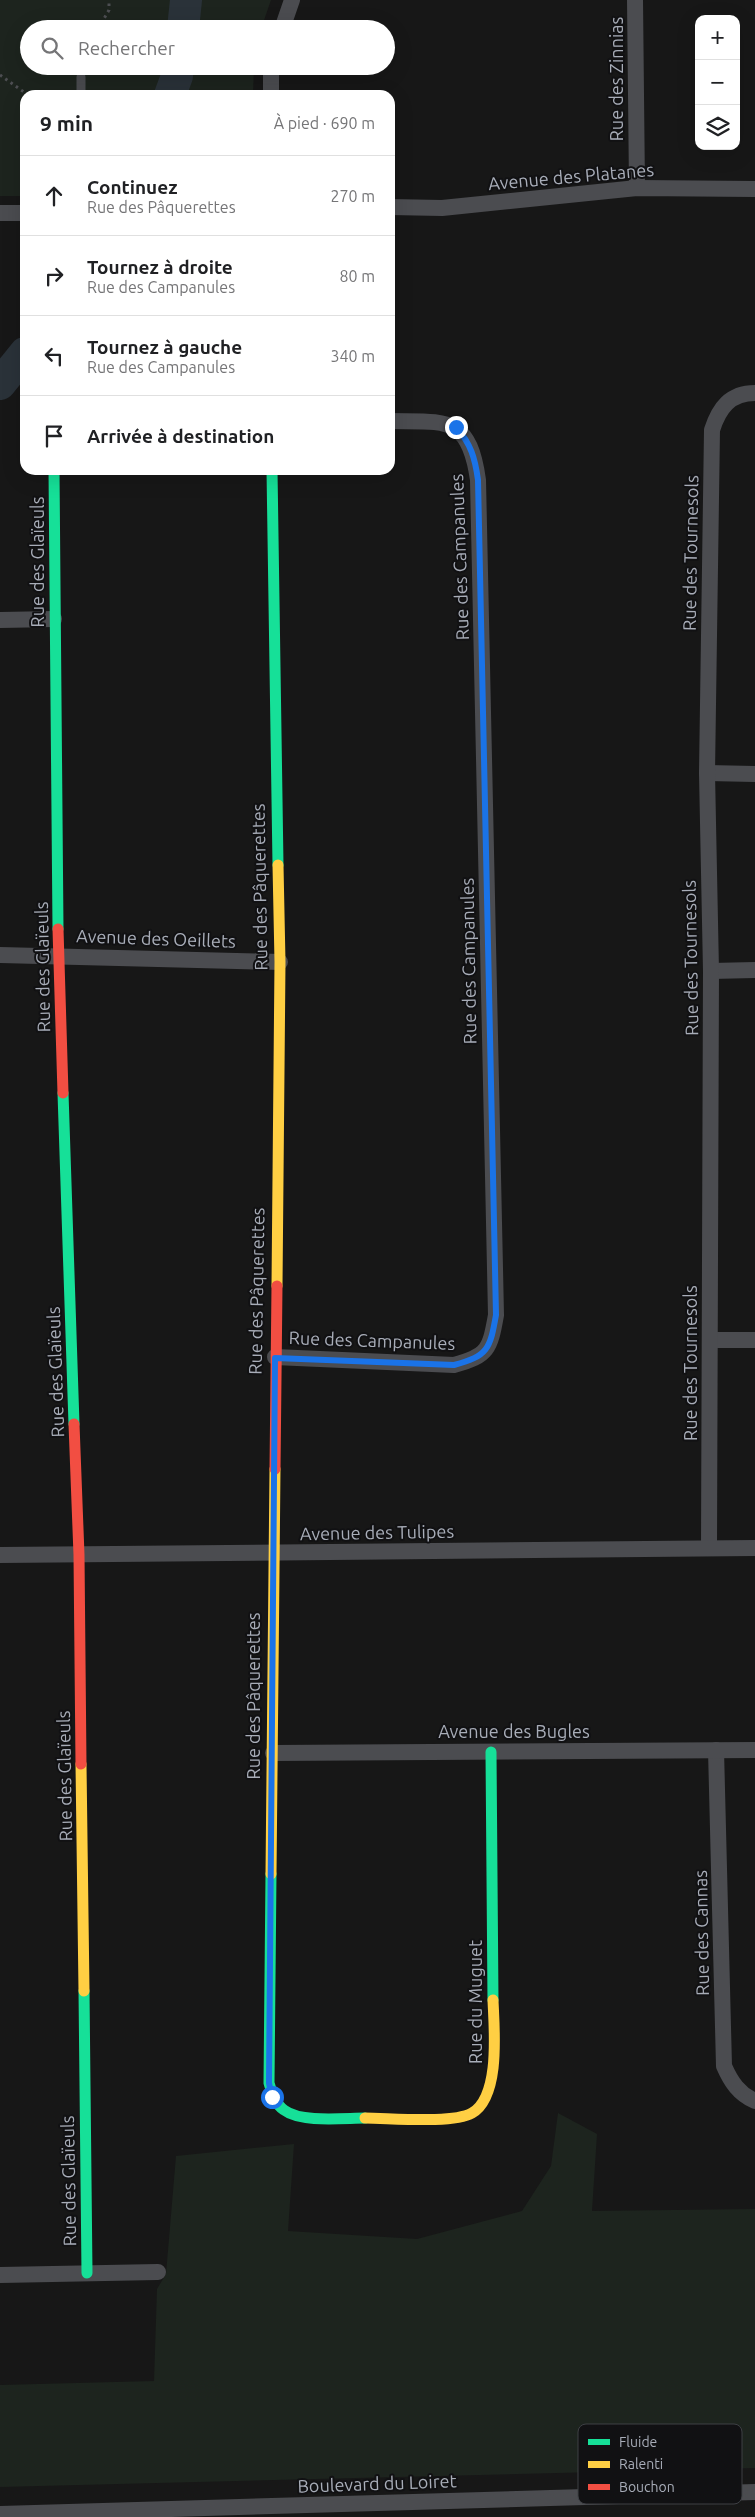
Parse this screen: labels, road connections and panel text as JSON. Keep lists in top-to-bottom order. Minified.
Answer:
{"streets":{"street":["Rue des Zinnias","Avenue des Platanes","Rue des Tournesols","Rue des Campanules","Rue des Glaïeuls","Rue des Pâquerettes","Avenue des Oeillets","Avenue des Tulipes","Avenue des Bugles","Rue des Cannas","Rue du Muguet","Boulevard du Loiret"]},"crossings":[["Rue des Zinnias","Avenue des Platanes"],["Rue des Tournesols","Avenue des Tulipes"],["Rue des Campanules","Rue des Pâquerettes"],["Rue des Glaïeuls","Avenue des Oeillets"],["Rue des Glaïeuls","Avenue des Tulipes"],["Rue des Pâquerettes","Avenue des Oeillets"],["Rue des Pâquerettes","Avenue des Tulipes"],["Rue des Pâquerettes","Avenue des Bugles"],["Rue des Pâquerettes","Rue du Muguet"],["Avenue des Bugles","Rue des Cannas"],["Avenue des Bugles","Rue du Muguet"]],"legend":["Fluide","Ralenti","Bouchon"],"page":{"map_buttons":["+","−"],"search":"Rechercher","heading":["9 min","À pied · 690 m"],"list":[["Continuez","Rue des Pâquerettes","270 m"],["Tournez à droite","Rue des Campanules","80 m"],["Tournez à gauche","Rue des Campanules","340 m"],"Arrivée à destination"]}}
